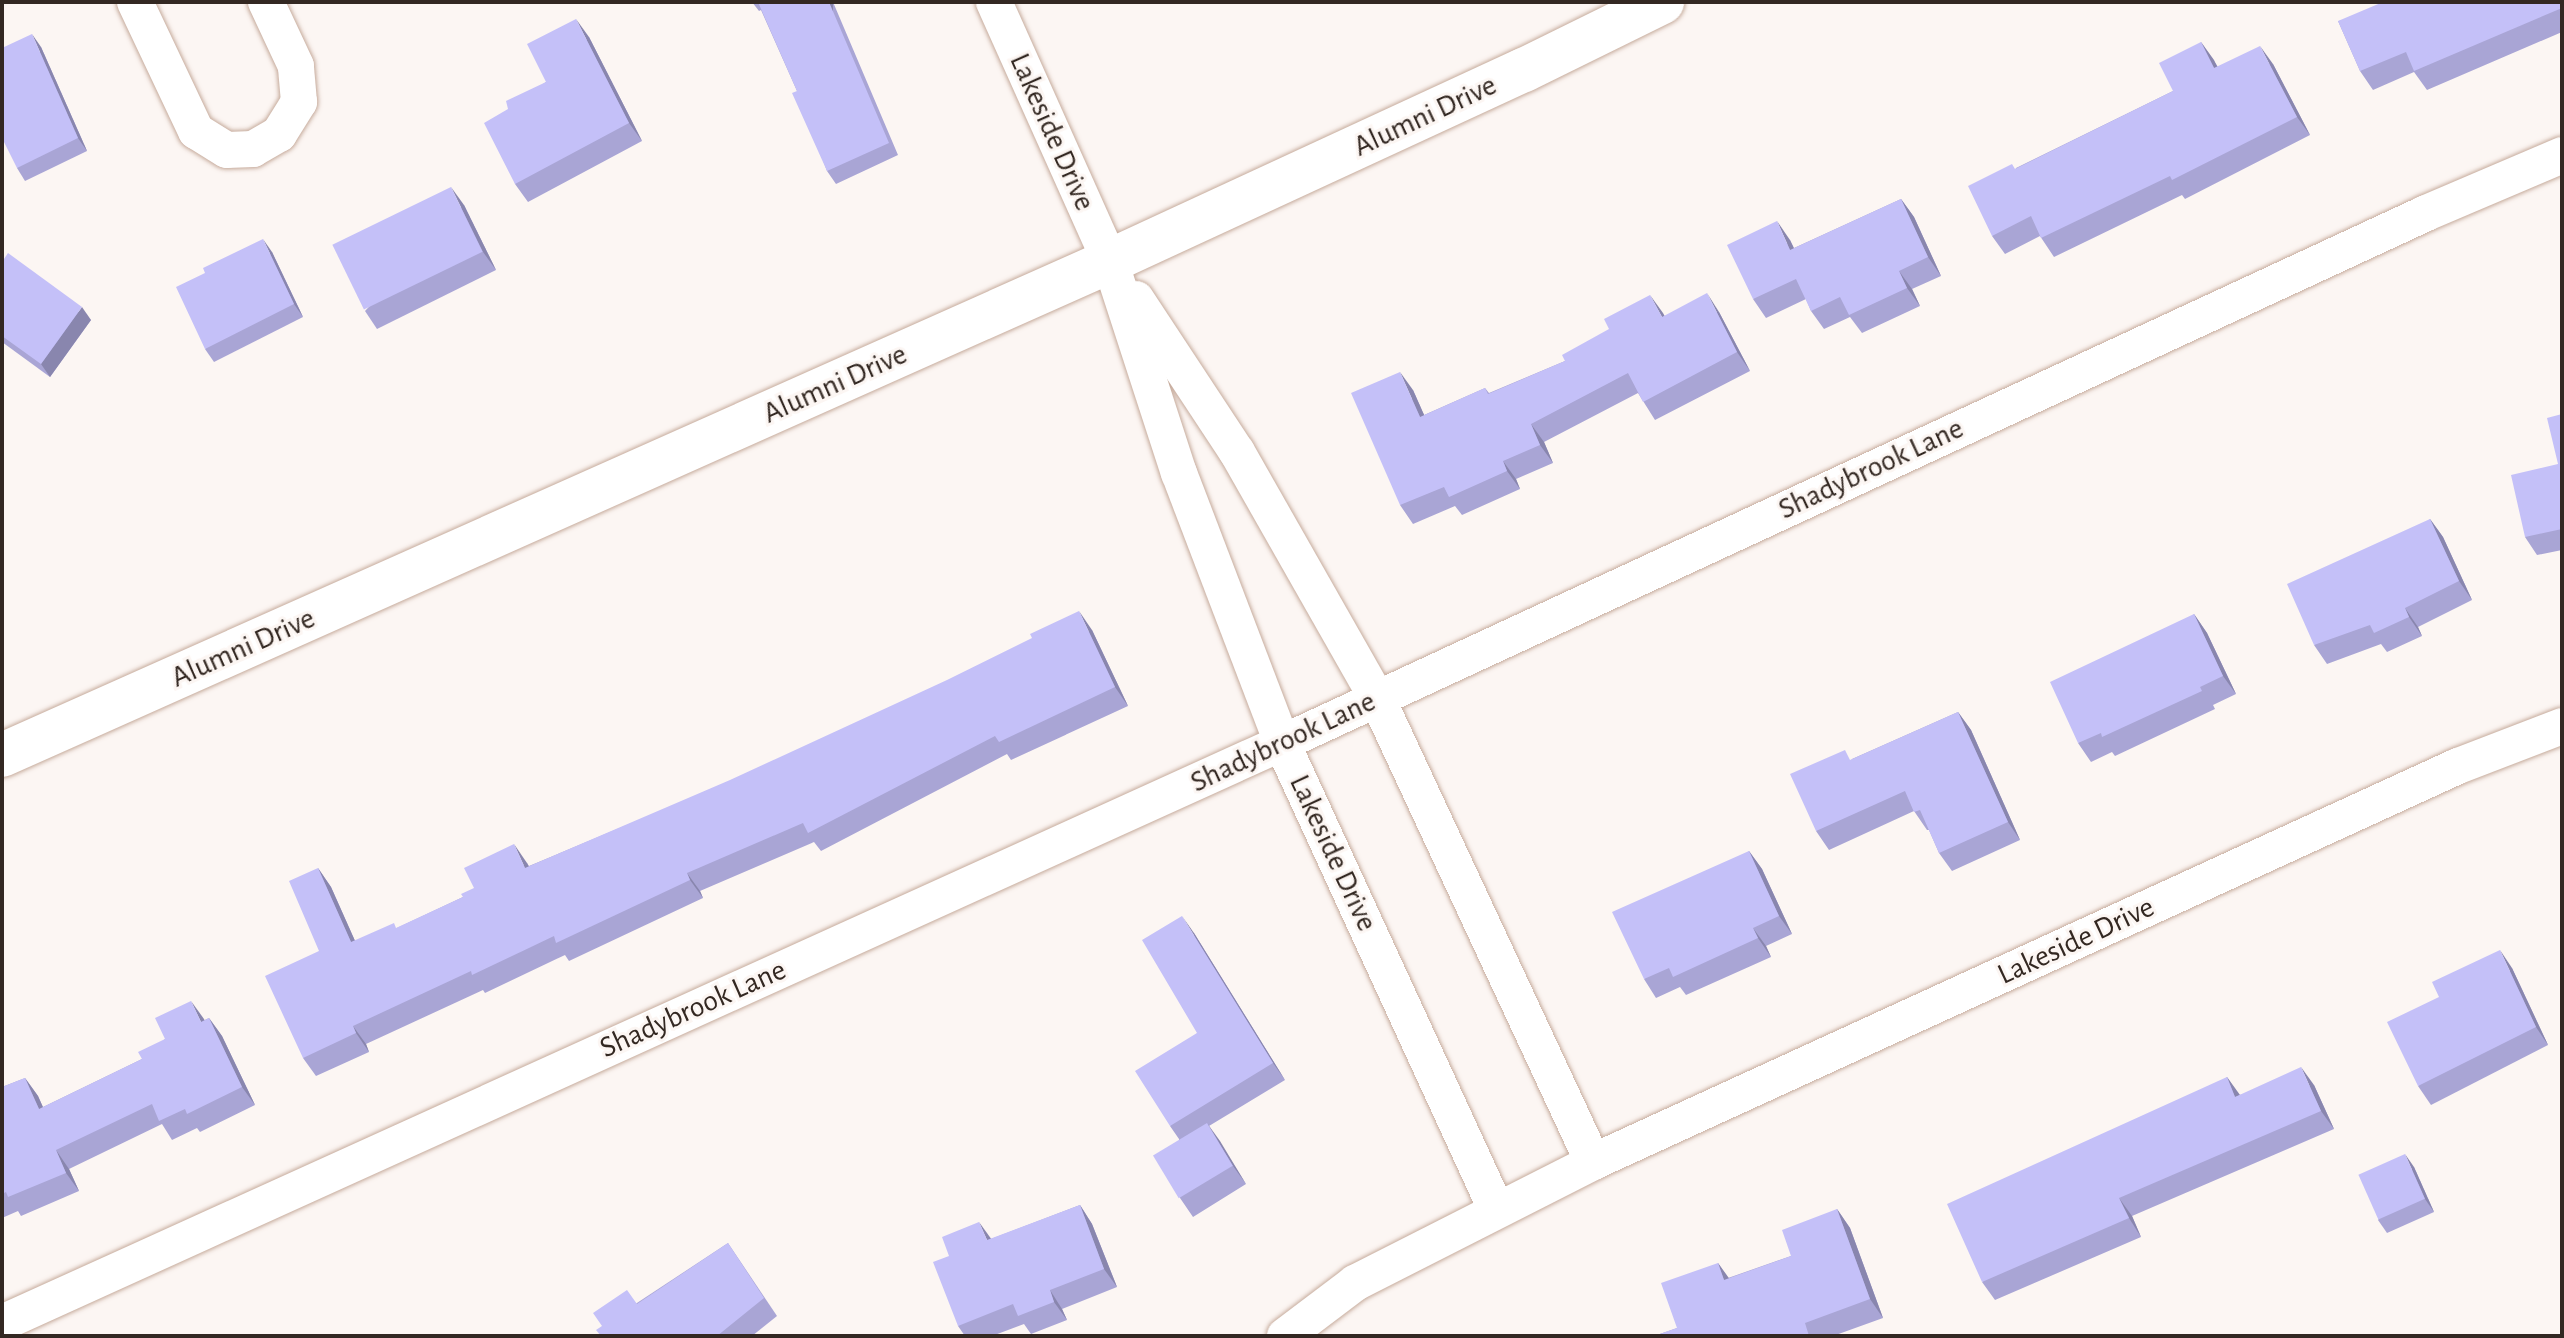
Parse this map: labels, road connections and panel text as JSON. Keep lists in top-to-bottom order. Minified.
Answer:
{"streets":{"main road":["Alumni Drive"],"street":["Lakeside Drive","Shadybrook Lane"]},"crossings":[["Alumni Drive","Lakeside Drive"],["Lakeside Drive","Shadybrook Lane"]]}
